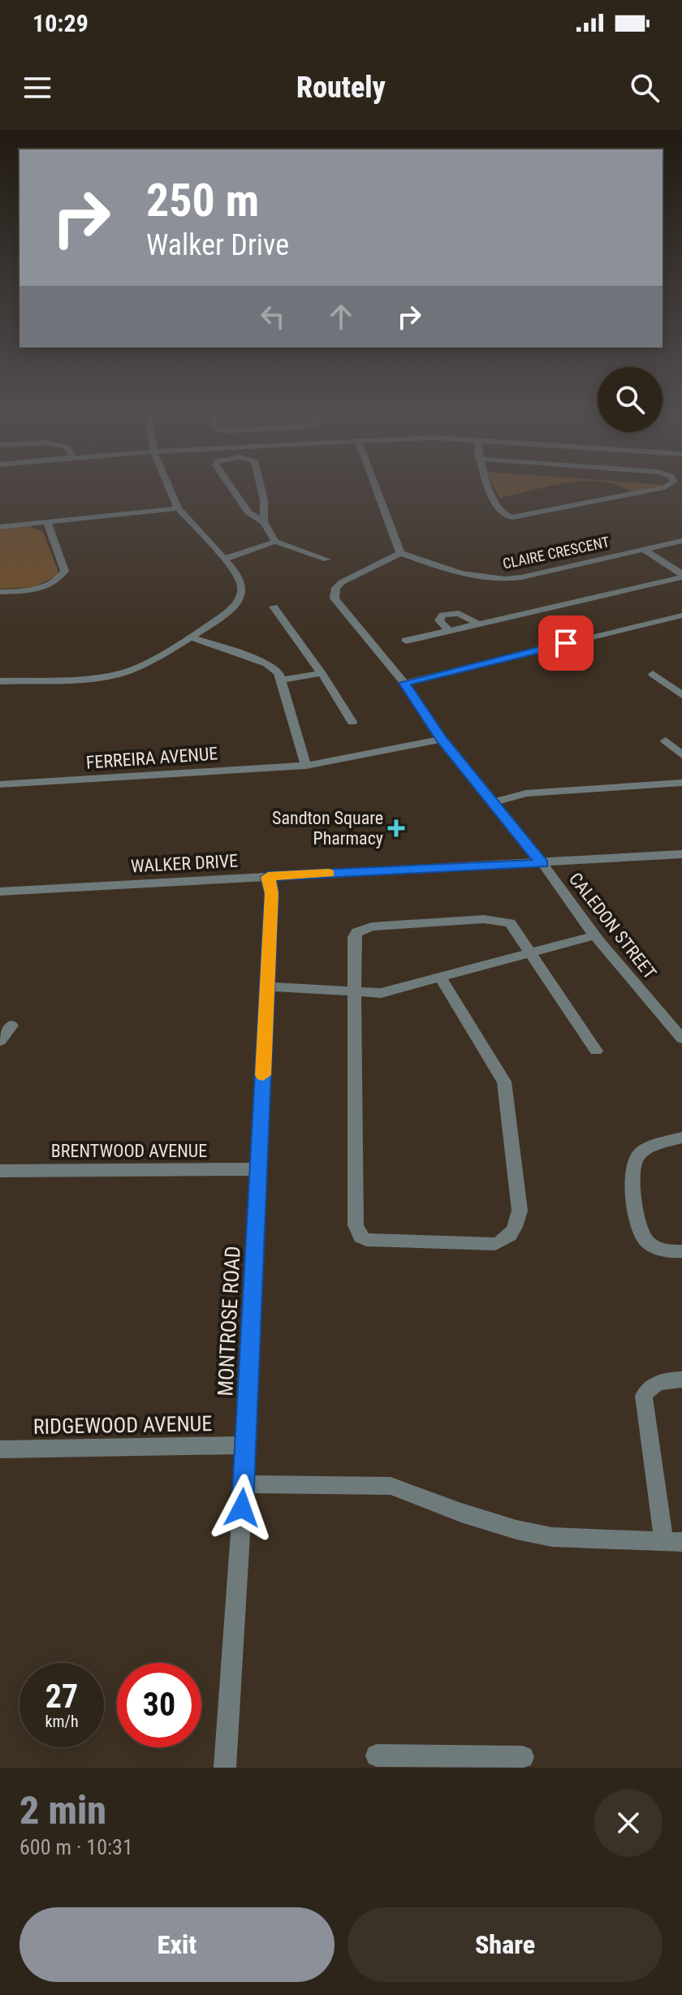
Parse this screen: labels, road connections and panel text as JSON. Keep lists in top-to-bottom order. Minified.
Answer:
{"streets":{"street":["CLAIRE CRESCENT","FERREIRA AVENUE","WALKER DRIVE","CALEDON STREET","BRENTWOOD AVENUE","MONTROSE ROAD","RIDGEWOOD AVENUE"]},"crossings":[["CLAIRE CRESCENT","CALEDON STREET"],["FERREIRA AVENUE","CALEDON STREET"],["WALKER DRIVE","CALEDON STREET"],["WALKER DRIVE","MONTROSE ROAD"],["BRENTWOOD AVENUE","MONTROSE ROAD"],["MONTROSE ROAD","RIDGEWOOD AVENUE"]],"places":{"health":["Sandton Square Pharmacy"]},"page":{"status":"10:29","header":"Routely","turn":["250 m","Walker Drive"],"speed":"27 km/h","limit":"30","heading":["2 min","600 m · 10:31"],"buttons":["Exit","Share"]}}
